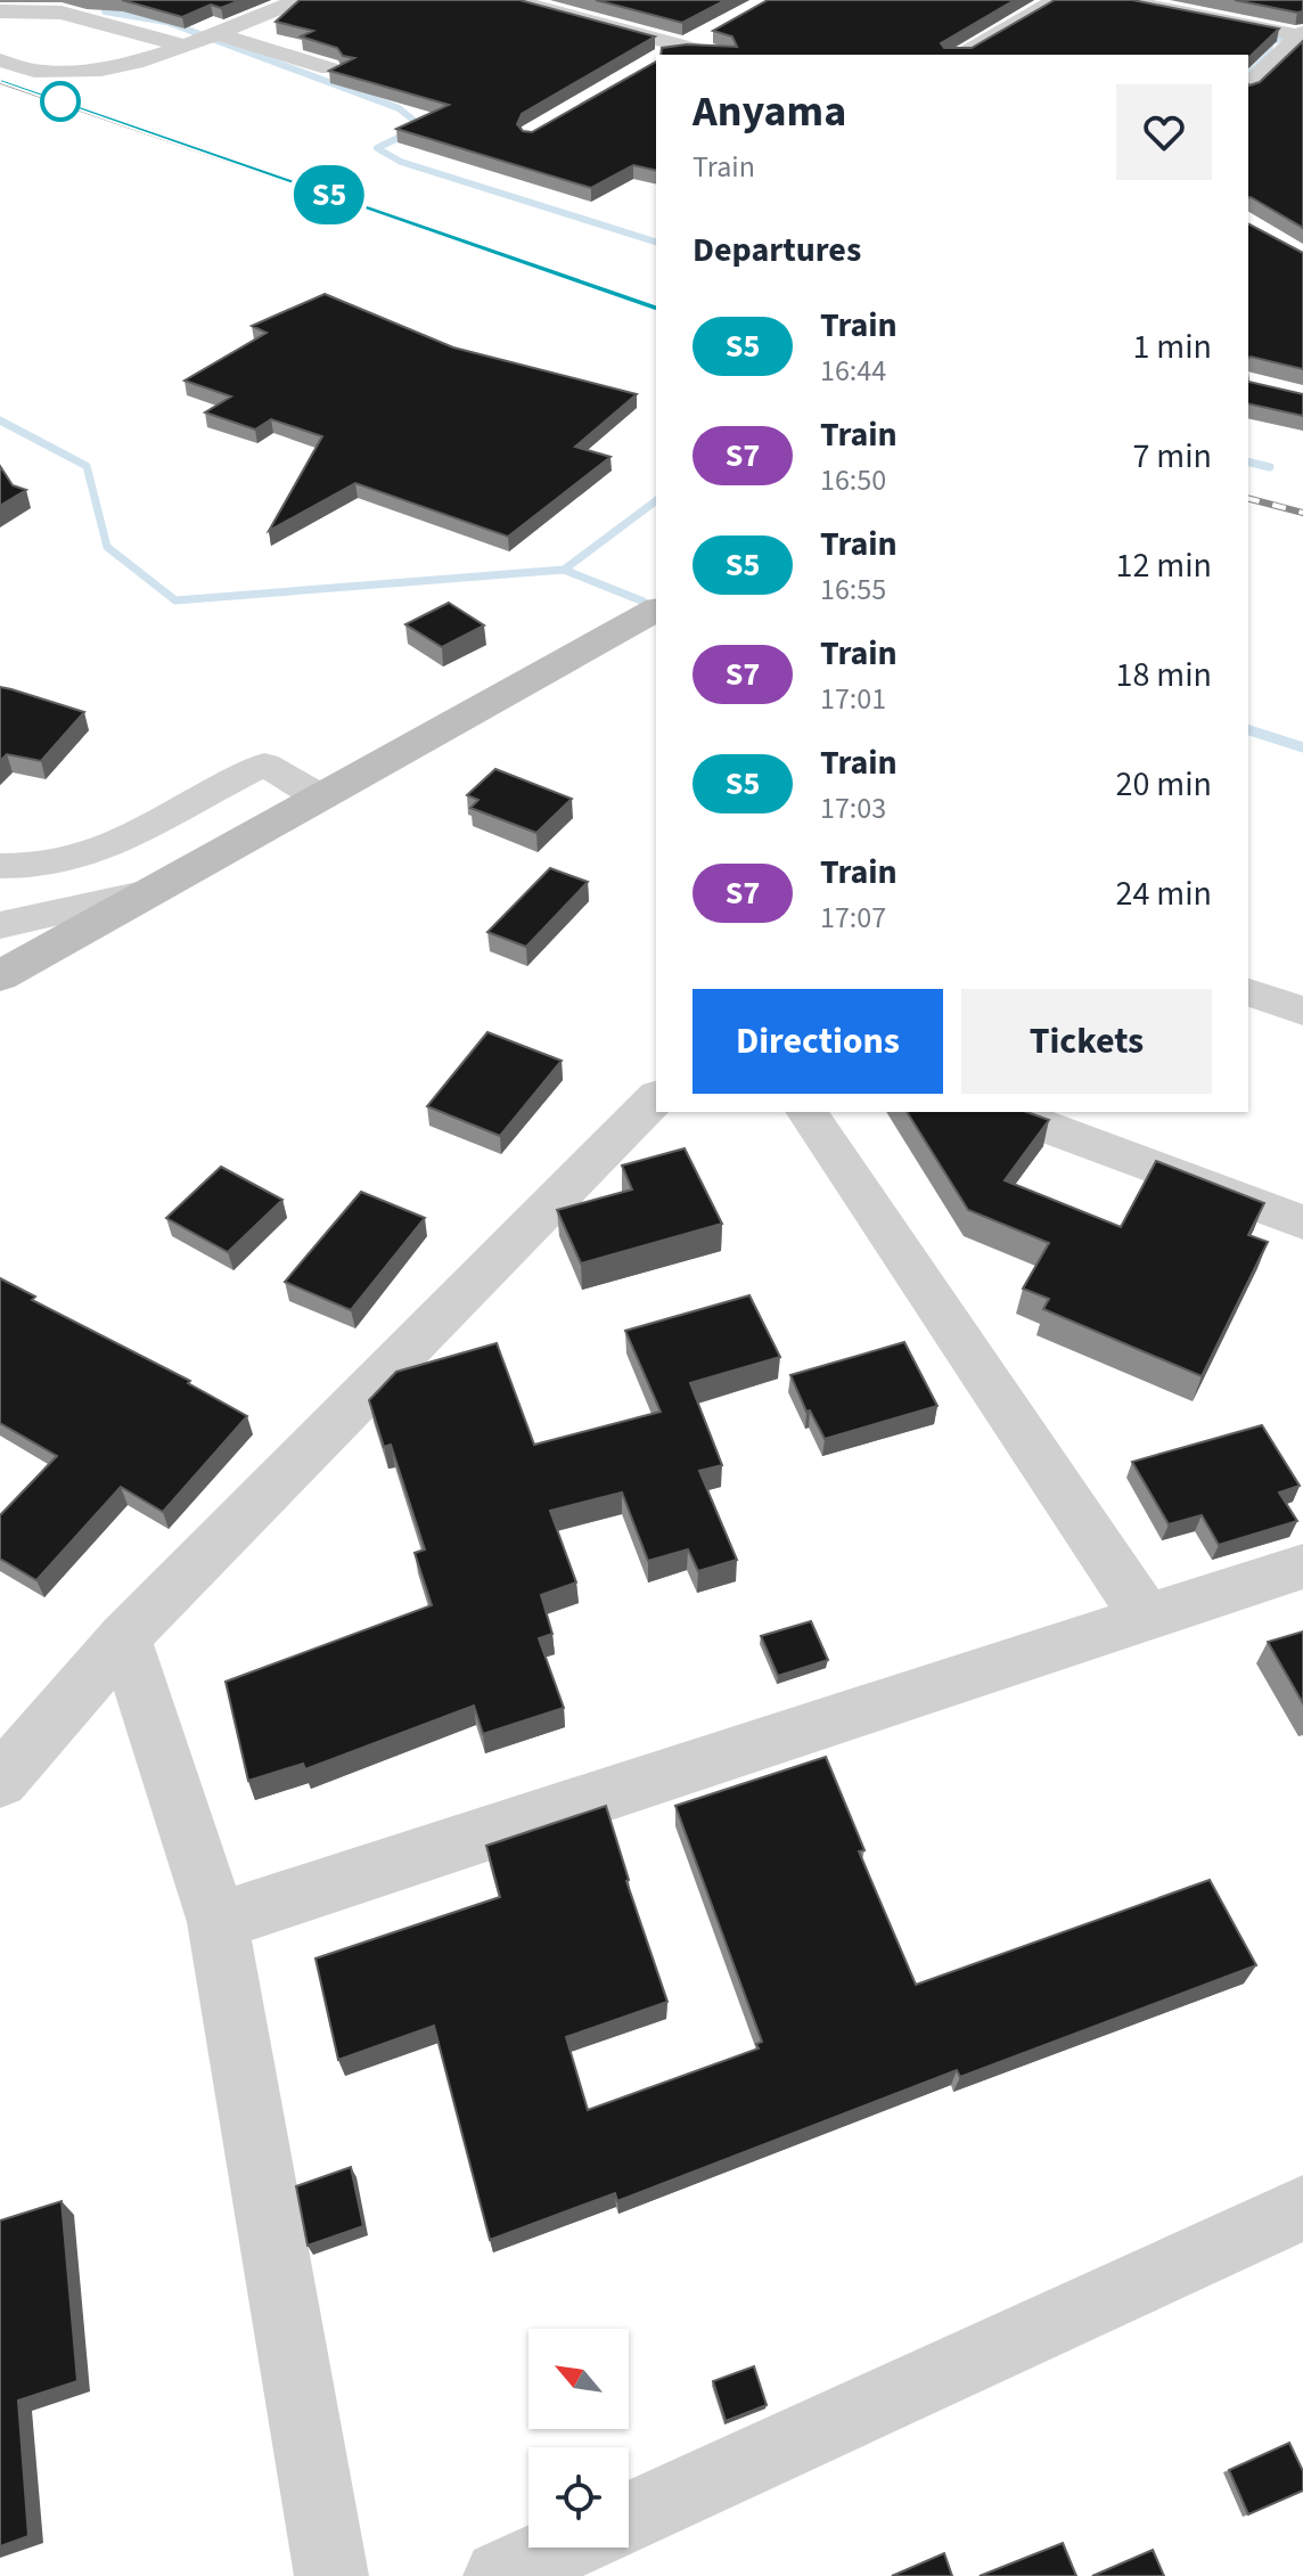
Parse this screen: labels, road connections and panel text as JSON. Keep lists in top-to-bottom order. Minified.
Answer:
{"north":"top left","page":{"on_map":"S5","heading":[["Anyama","Train"],"Departures"],"list":[{"mark":"S5","name":"Train","note":"16:44","value":"1 min"},{"mark":"S7","name":"Train","note":"16:50","value":"7 min"},{"mark":"S5","name":"Train","note":"16:55","value":"12 min"},{"mark":"S7","name":"Train","note":"17:01","value":"18 min"},{"mark":"S5","name":"Train","note":"17:03","value":"20 min"},{"mark":"S7","name":"Train","note":"17:07","value":"24 min"}],"buttons":["Directions","Tickets"]}}
